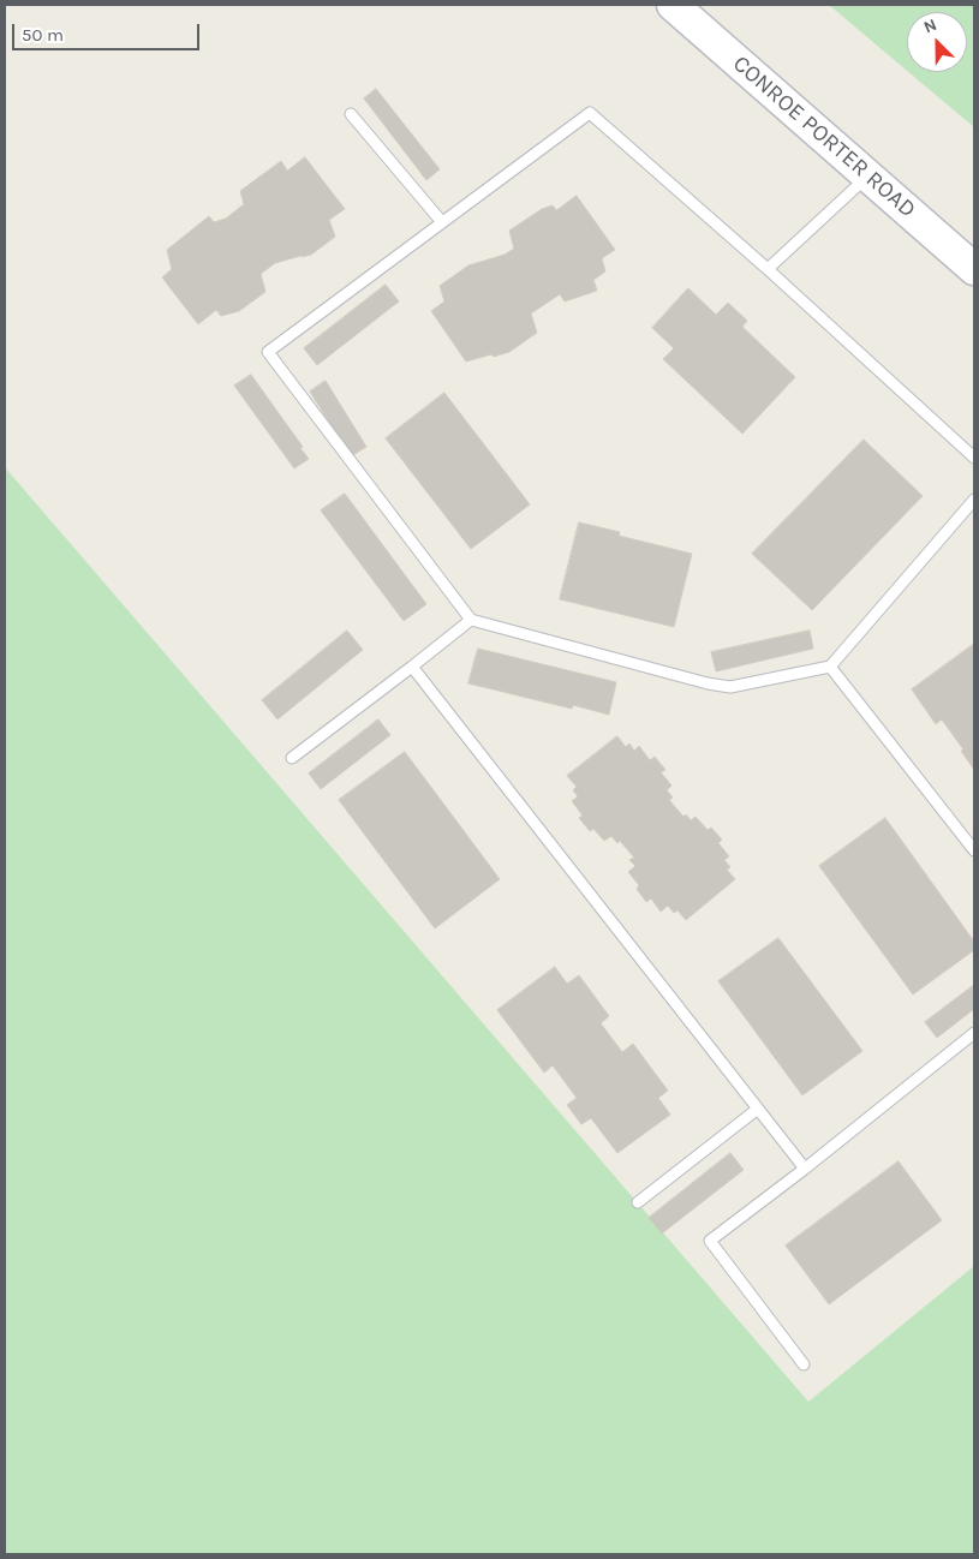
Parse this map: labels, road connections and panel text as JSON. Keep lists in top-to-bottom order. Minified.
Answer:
{"streets":{"main road":["CONROE PORTER ROAD"]},"scale_bar":"50 m","north":"top left"}
